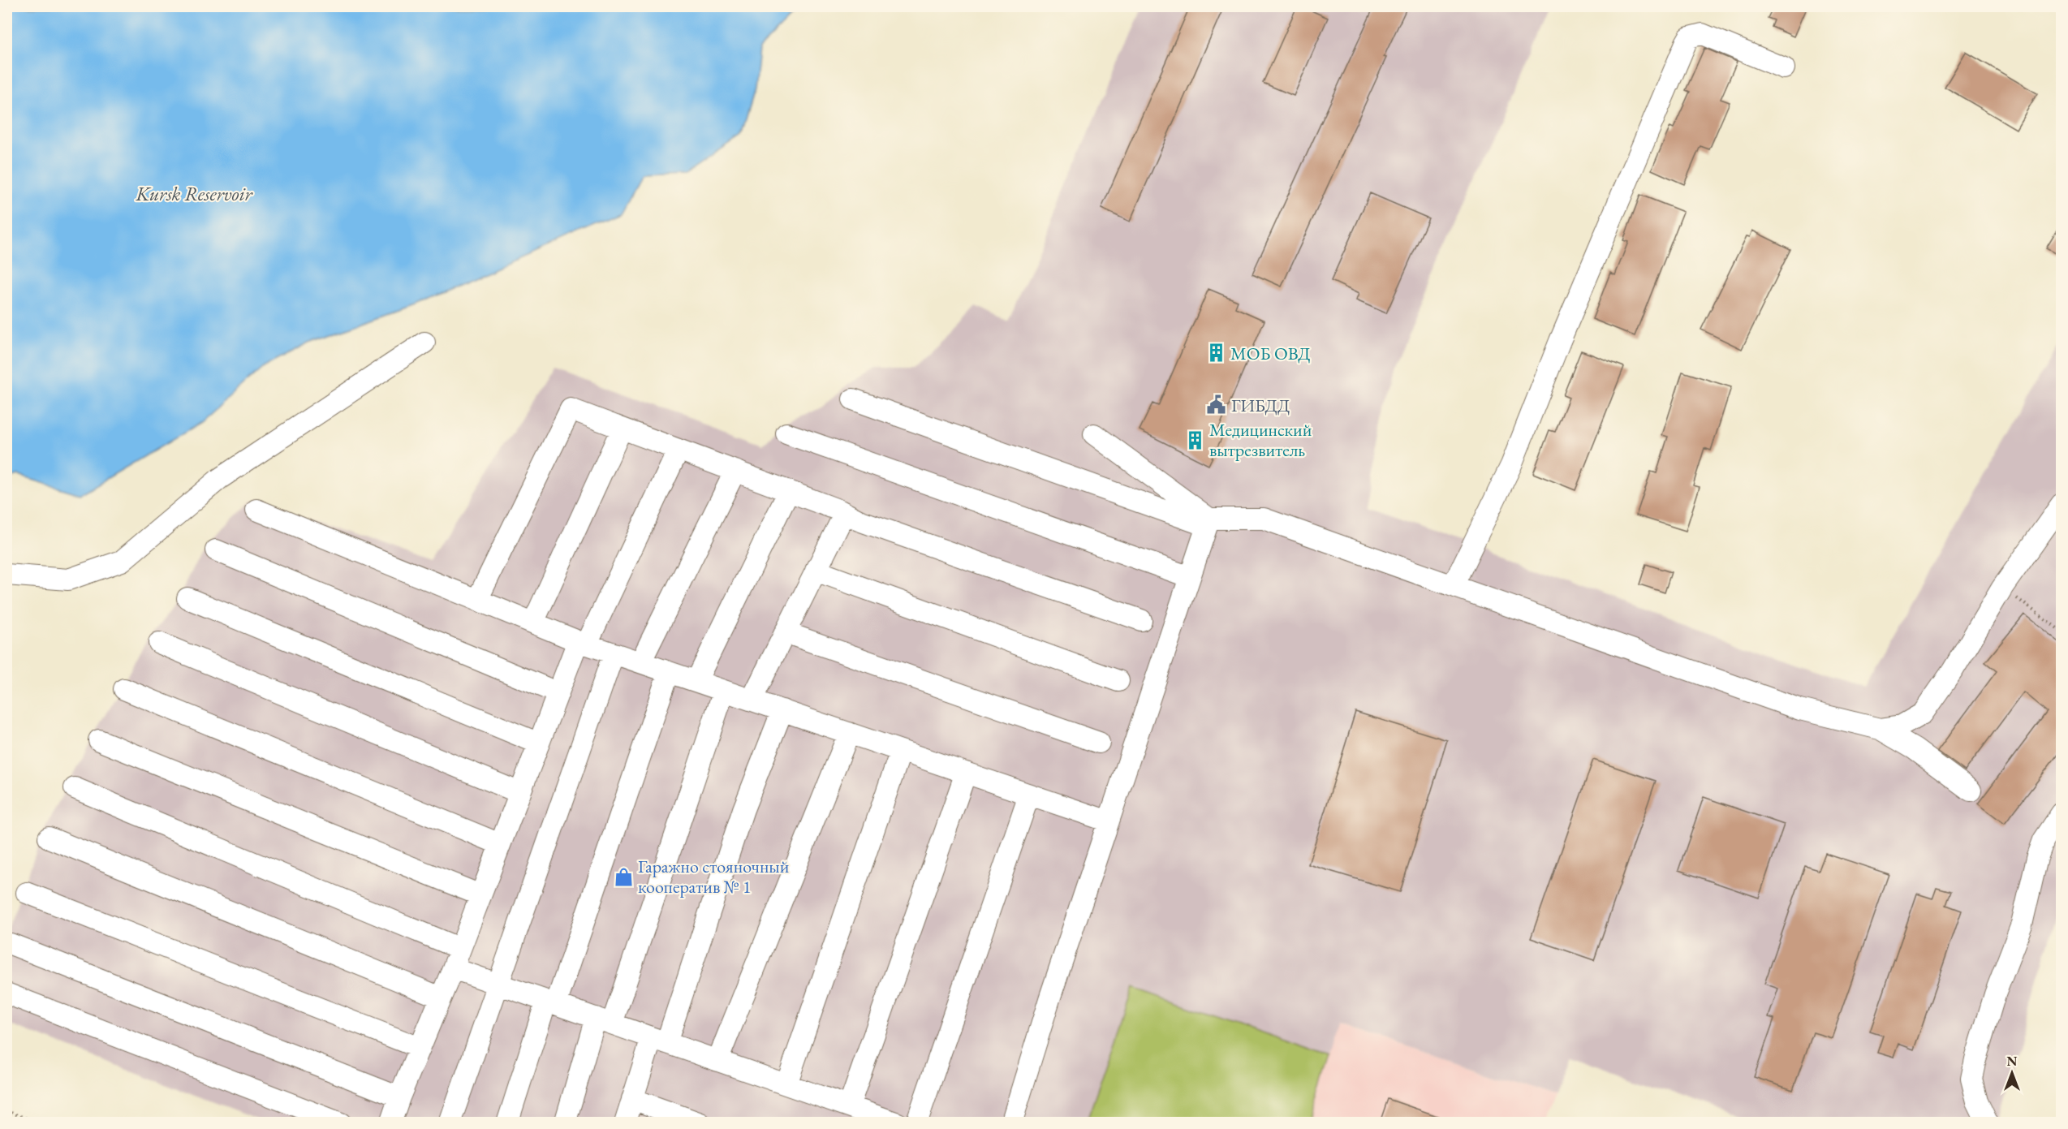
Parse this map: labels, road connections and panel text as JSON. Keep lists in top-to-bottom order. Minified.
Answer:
{"water":["Kursk Reservoir"],"places":{"building":["МОБ ОВД","Медицинский вытрезвитель"],"public building":["ГИБДД"],"shop":["Гаражно стояночный кооператив № 1"]},"north":"top"}
